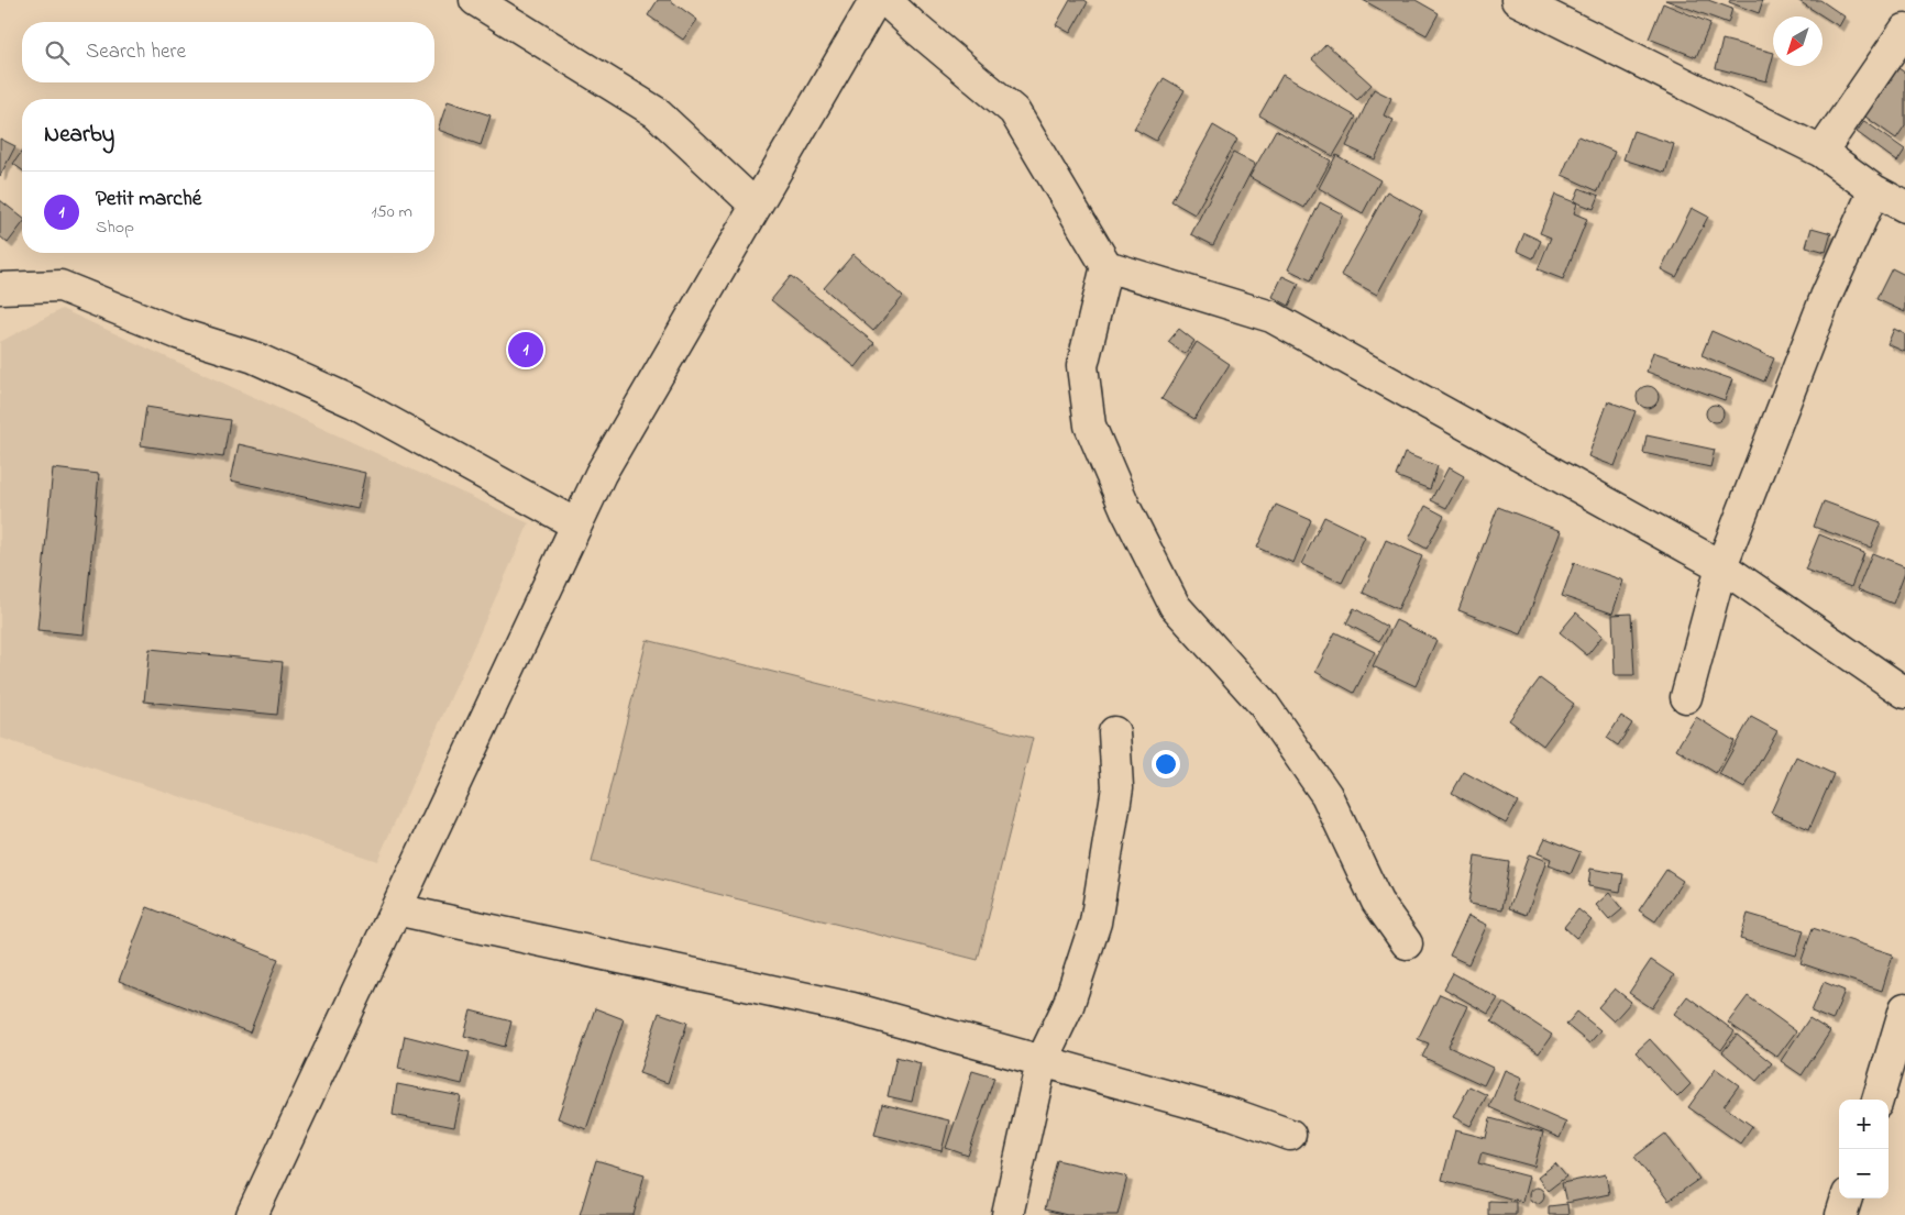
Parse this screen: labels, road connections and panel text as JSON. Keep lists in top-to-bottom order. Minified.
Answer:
{"north":"bottom left","page":{"search":"Search here","heading":"Nearby","list":[{"mark":"1","name":"Petit marché","note":"Shop","value":"150 m"}],"pins":"1","map_buttons":["+","−"]}}
